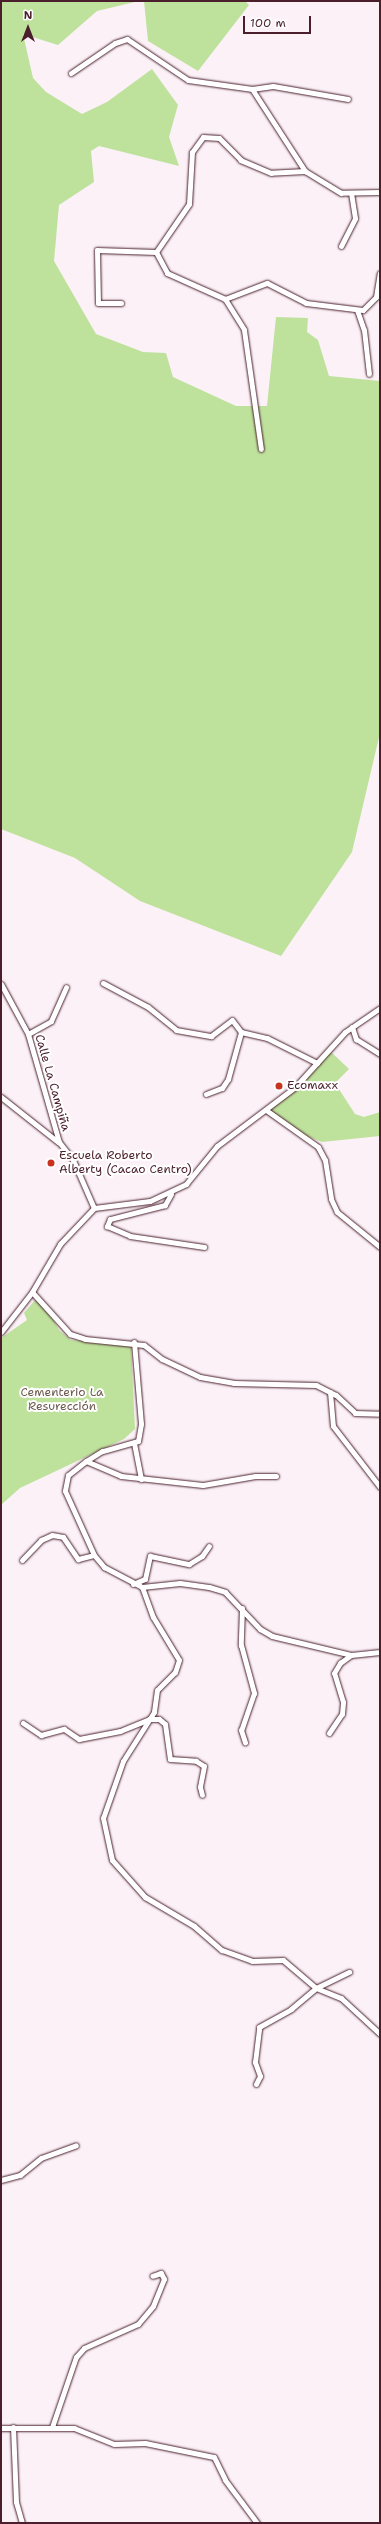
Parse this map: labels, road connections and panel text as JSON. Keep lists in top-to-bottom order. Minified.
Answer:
{"streets":{"street":["Calle La Campiña"]},"parks":["Cementerio La Resurección"],"places":["Ecomaxx","Escuela Roberto Alberty (Cacao Centro)"],"scale_bar":"100 m","north":"top"}
